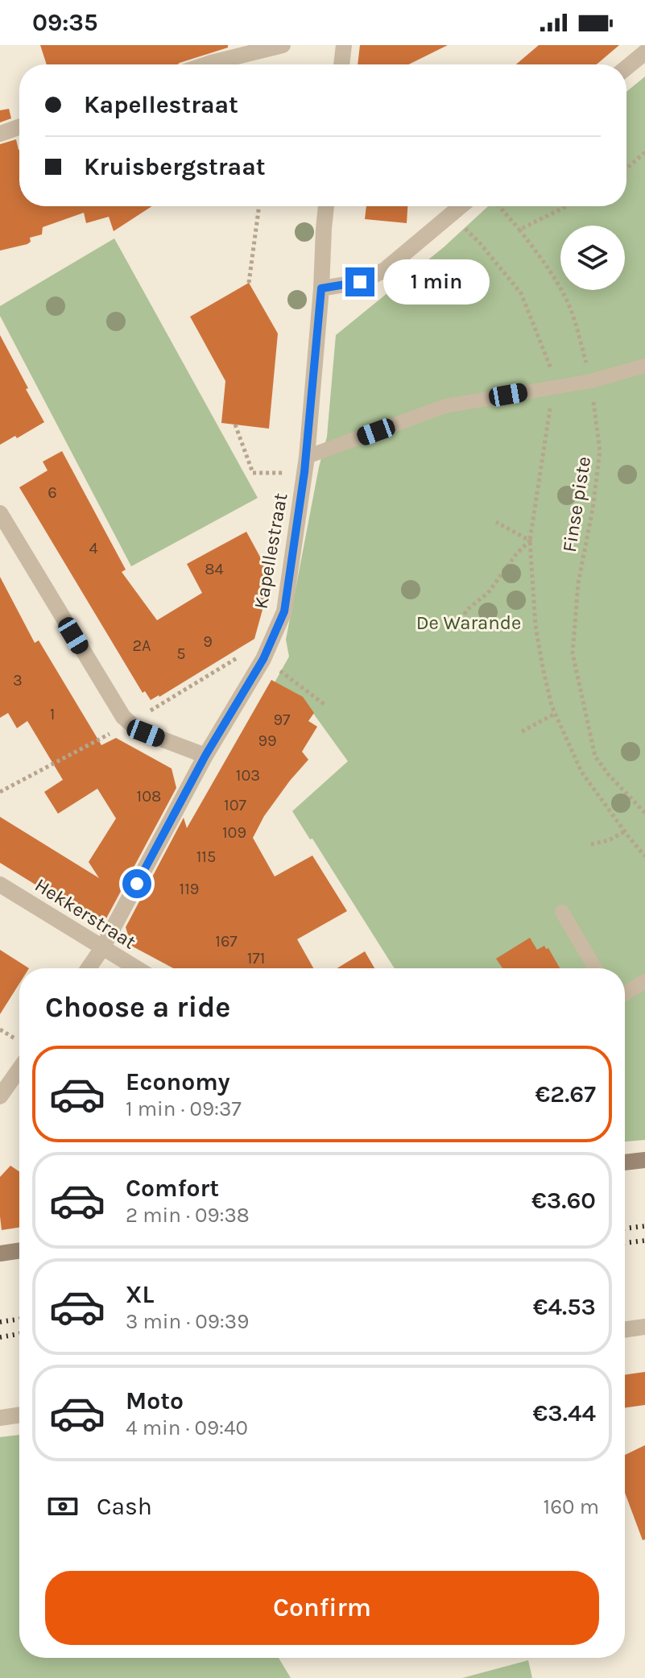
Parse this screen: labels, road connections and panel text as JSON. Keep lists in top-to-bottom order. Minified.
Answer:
{"streets":{"street":["Kapellestraat","Hekkerstraat"],"path":["Finse piste"]},"crossings":[["Kapellestraat","Hekkerstraat"]],"parks":["De Warande"],"house_numbers":["6","4","84","9","2A","5","3","1","97","99","103","108","107","109","115","119","167","171"],"page":{"status":"09:35","banner":["Kapellestraat","Kruisbergstraat"],"bubble":"1 min","heading":"Choose a ride","list":[{"name":"Economy","note":"1 min · 09:37","value":"€2.67"},{"name":"Comfort","note":"2 min · 09:38","value":"€3.60"},{"name":"XL","note":"3 min · 09:39","value":"€4.53"},{"name":"Moto","note":"4 min · 09:40","value":"€3.44"}],"pay":["Cash","160 m"],"buttons":"Confirm"}}
